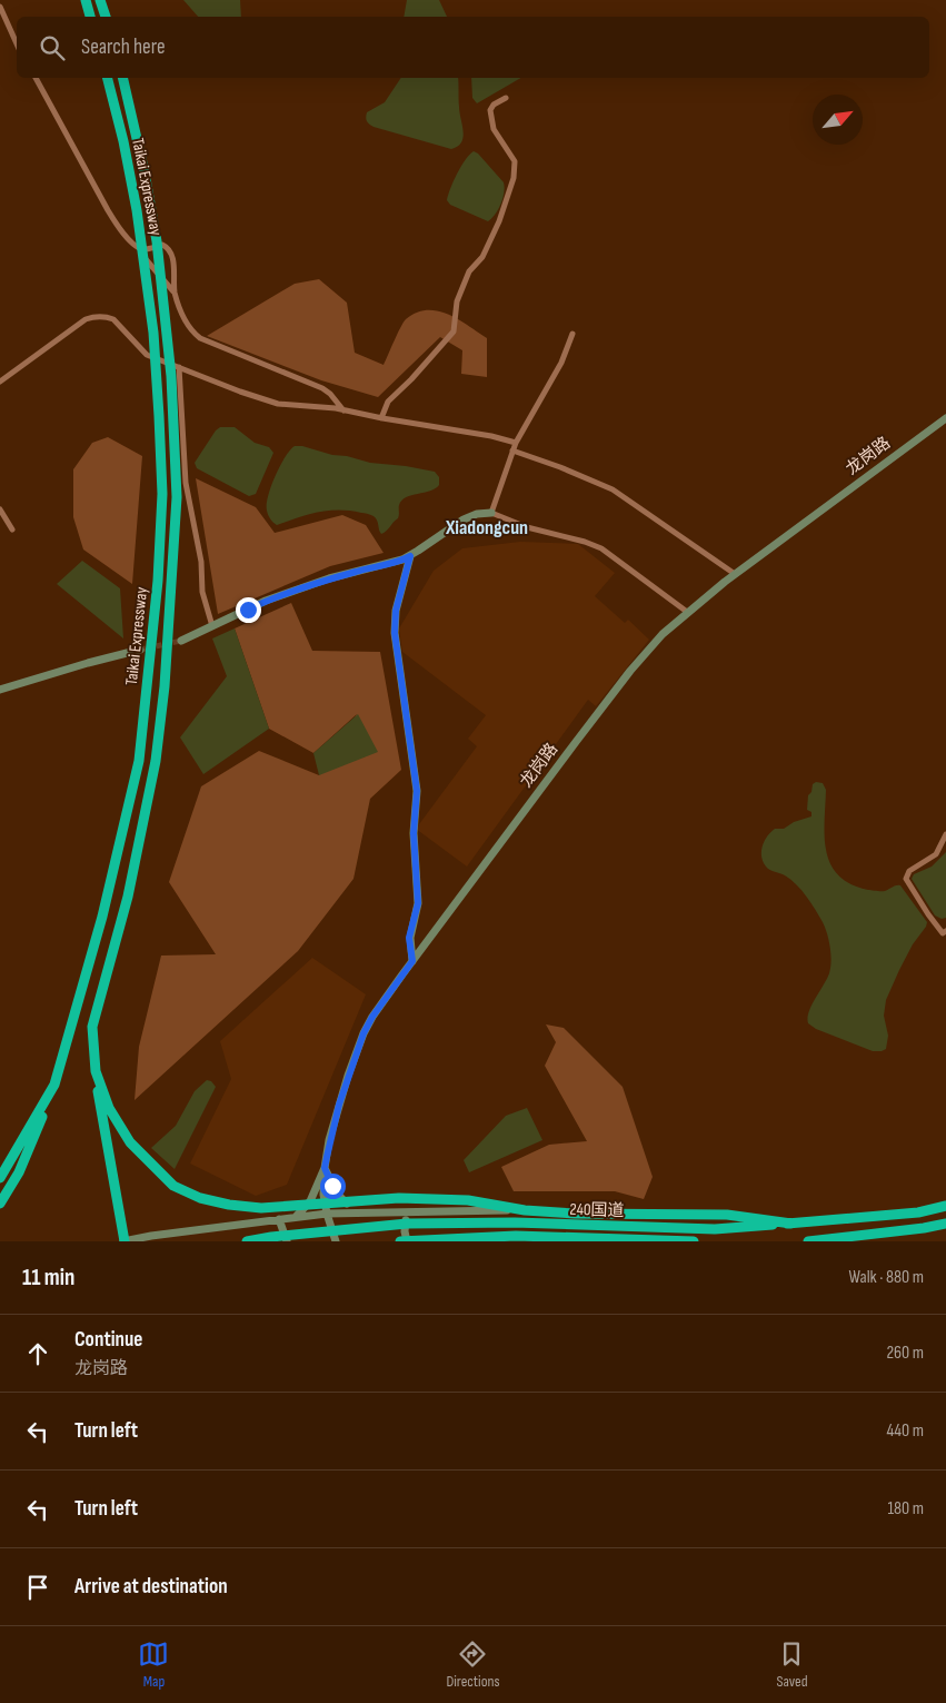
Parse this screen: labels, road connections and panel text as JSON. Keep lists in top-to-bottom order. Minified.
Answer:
{"streets":{"highway":["Taikai Expressway","240国道"],"main road":["龙岗路"]},"districts":["Xiadongcun"],"north":"top right","page":{"search":"Search here","heading":["11 min","Walk · 880 m"],"list":[["Continue","龙岗路","260 m"],["Turn left","440 m"],["Turn left","180 m"],"Arrive at destination"],"nav":["Map","Directions","Saved"]}}
